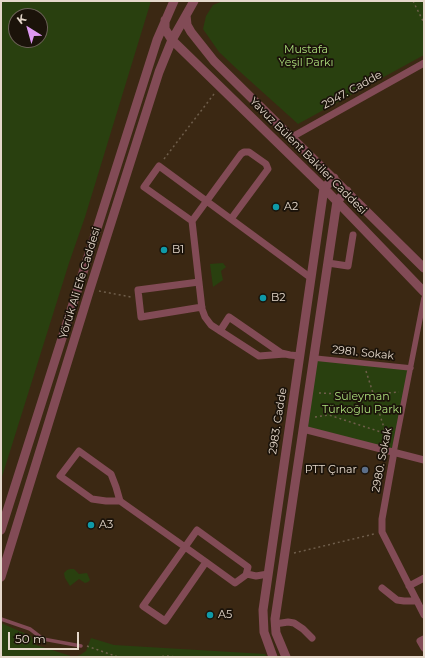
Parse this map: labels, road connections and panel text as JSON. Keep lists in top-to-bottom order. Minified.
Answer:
{"streets":{"street":["2947. Cadde","Yavuz Bülent Bakiler Caddesi","Yörük Ali Efe Caddesi","2981. Sokak","2983. Cadde","2980. Sokak"]},"crossings":[["2947. Cadde","Yavuz Bülent Bakiler Caddesi"],["Yavuz Bülent Bakiler Caddesi","Yörük Ali Efe Caddesi"],["Yavuz Bülent Bakiler Caddesi","2983. Cadde"],["2981. Sokak","2980. Sokak"]],"parks":["Mustafa Yeşil Parkı","Süleyman Türkoğlu Parkı"],"places":["A2","B1","B2","PTT Çınar","A3","A5"],"scale_bar":"50 m","north":"top left"}
